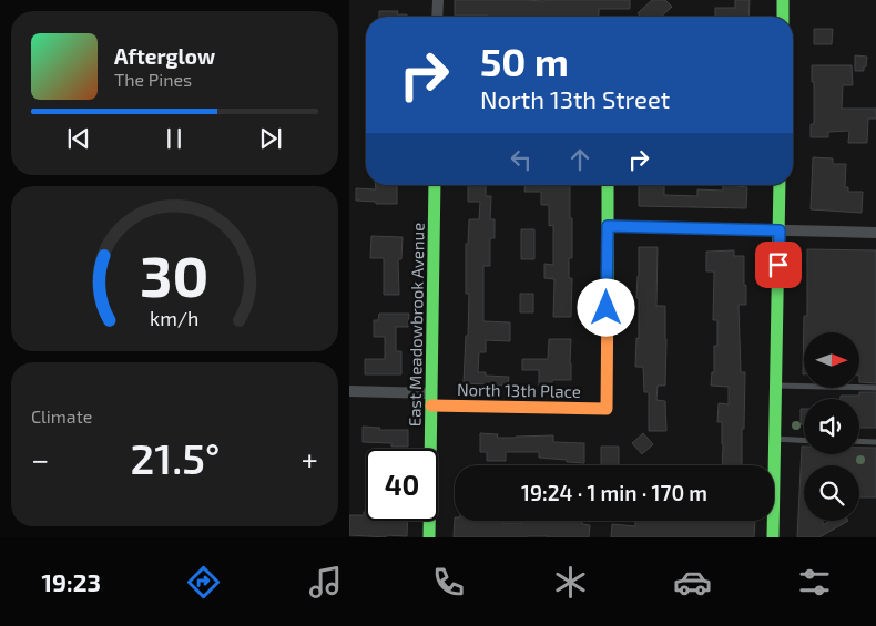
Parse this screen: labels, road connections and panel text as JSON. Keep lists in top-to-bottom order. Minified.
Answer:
{"streets":{"street":["East Meadowbrook Avenue","North 13th Place"]},"crossings":[["East Meadowbrook Avenue","North 13th Place"]],"north":"right","page":{"turn":["50 m","North 13th Street"],"song":["Afterglow","The Pines"],"tile":"Climate","heat":["−","21.5°","+"],"limit":"40","trip":"19:24 · 1 min · 170 m","tabs":"19:23","gauge":["30","km/h"]}}
